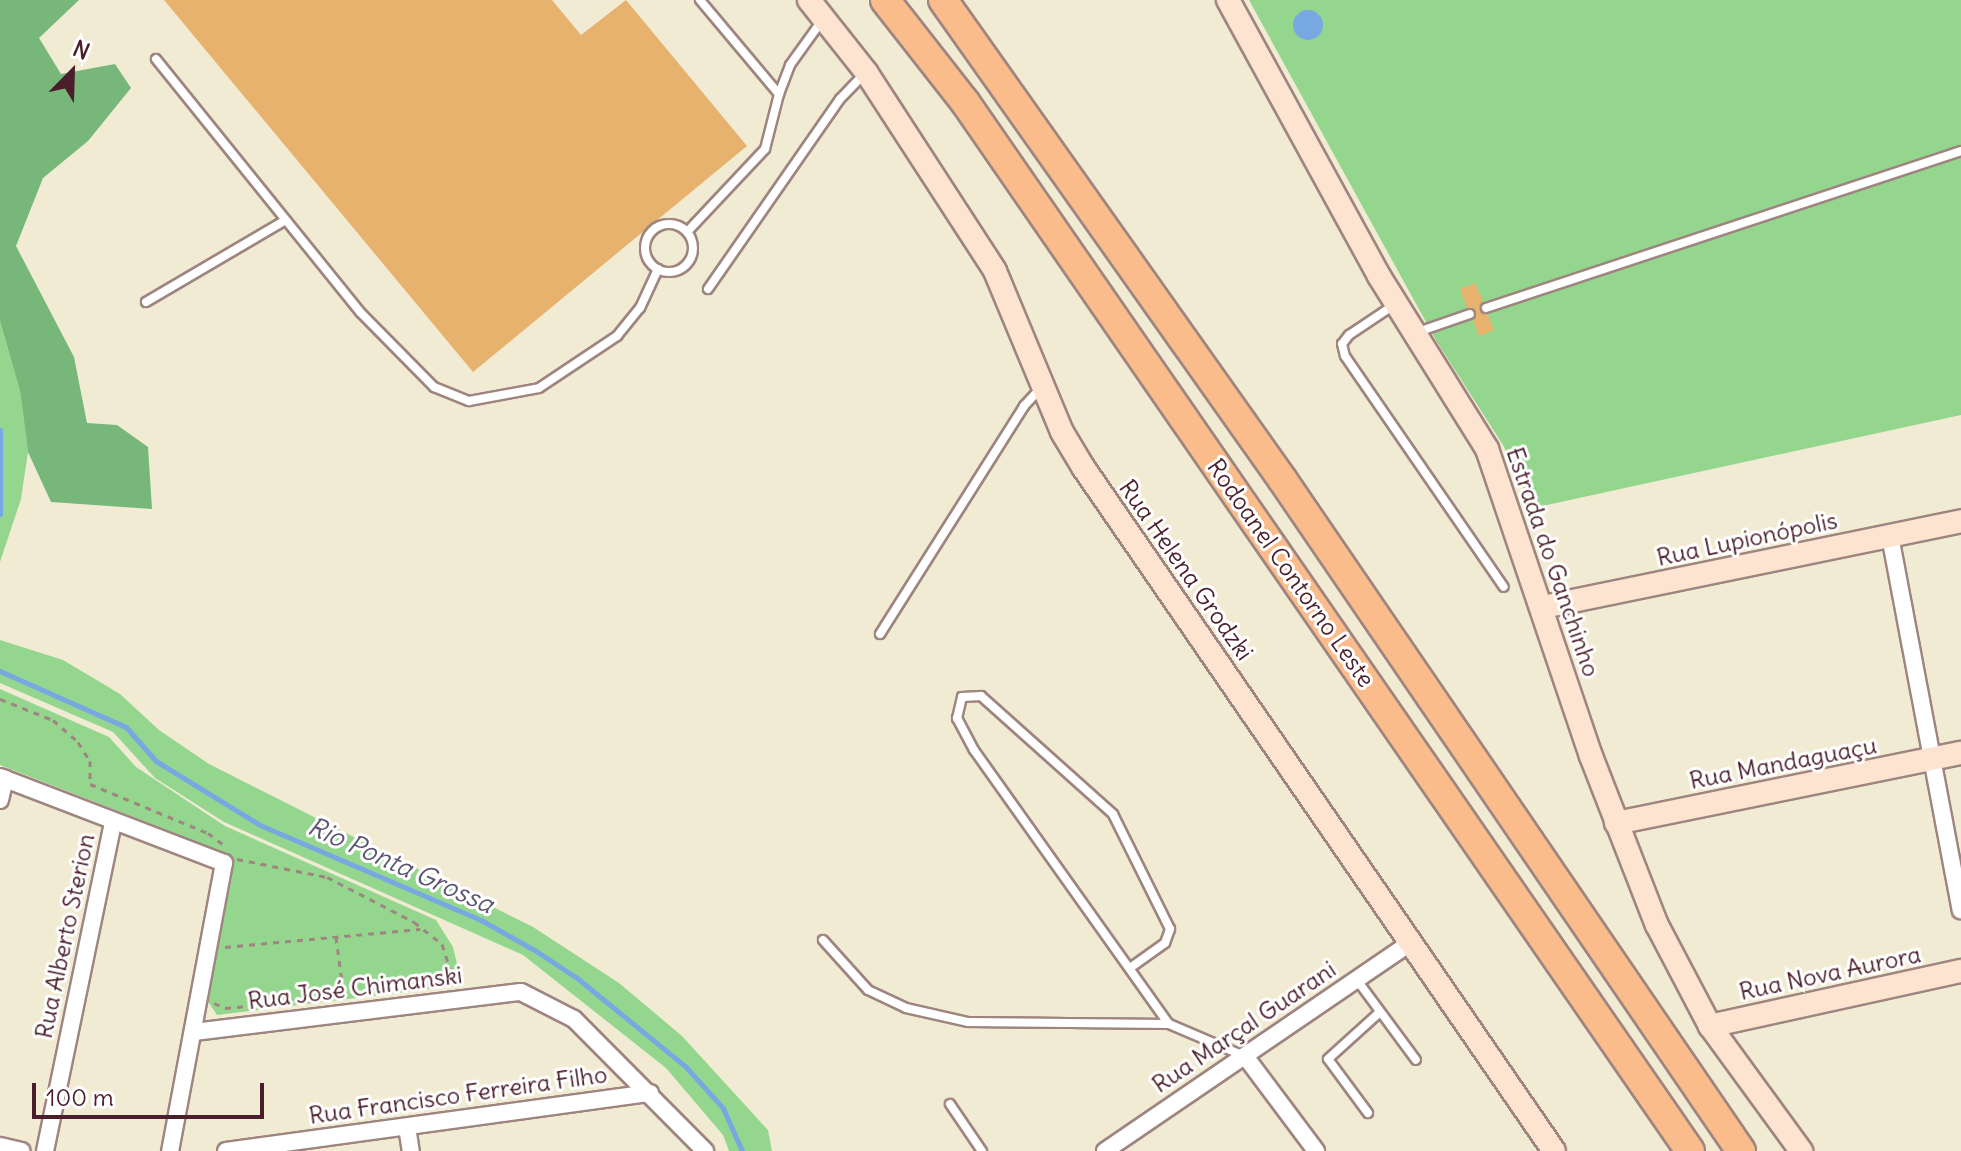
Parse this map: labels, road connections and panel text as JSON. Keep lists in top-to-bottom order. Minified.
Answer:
{"streets":{"highway":["Rodoanel Contorno Leste"],"main road":["Rua Lupionópolis","Estrada do Ganchinho","Rua Helena Grodzki","Rua Mandaguaçu","Rua Nova Aurora"],"street":["Rua Alberto Sterion","Rua José Chimanski","Rua Marçal Guarani","Rua Francisco Ferreira Filho"]},"crossings":[["Rua Lupionópolis","Estrada do Ganchinho"],["Estrada do Ganchinho","Rua Mandaguaçu"],["Estrada do Ganchinho","Rua Nova Aurora"],["Rua Helena Grodzki","Rua Marçal Guarani"],["Rua José Chimanski","Rua Francisco Ferreira Filho"]],"water":["Rio Ponta Grossa"],"scale_bar":"100 m","north":"top right"}
